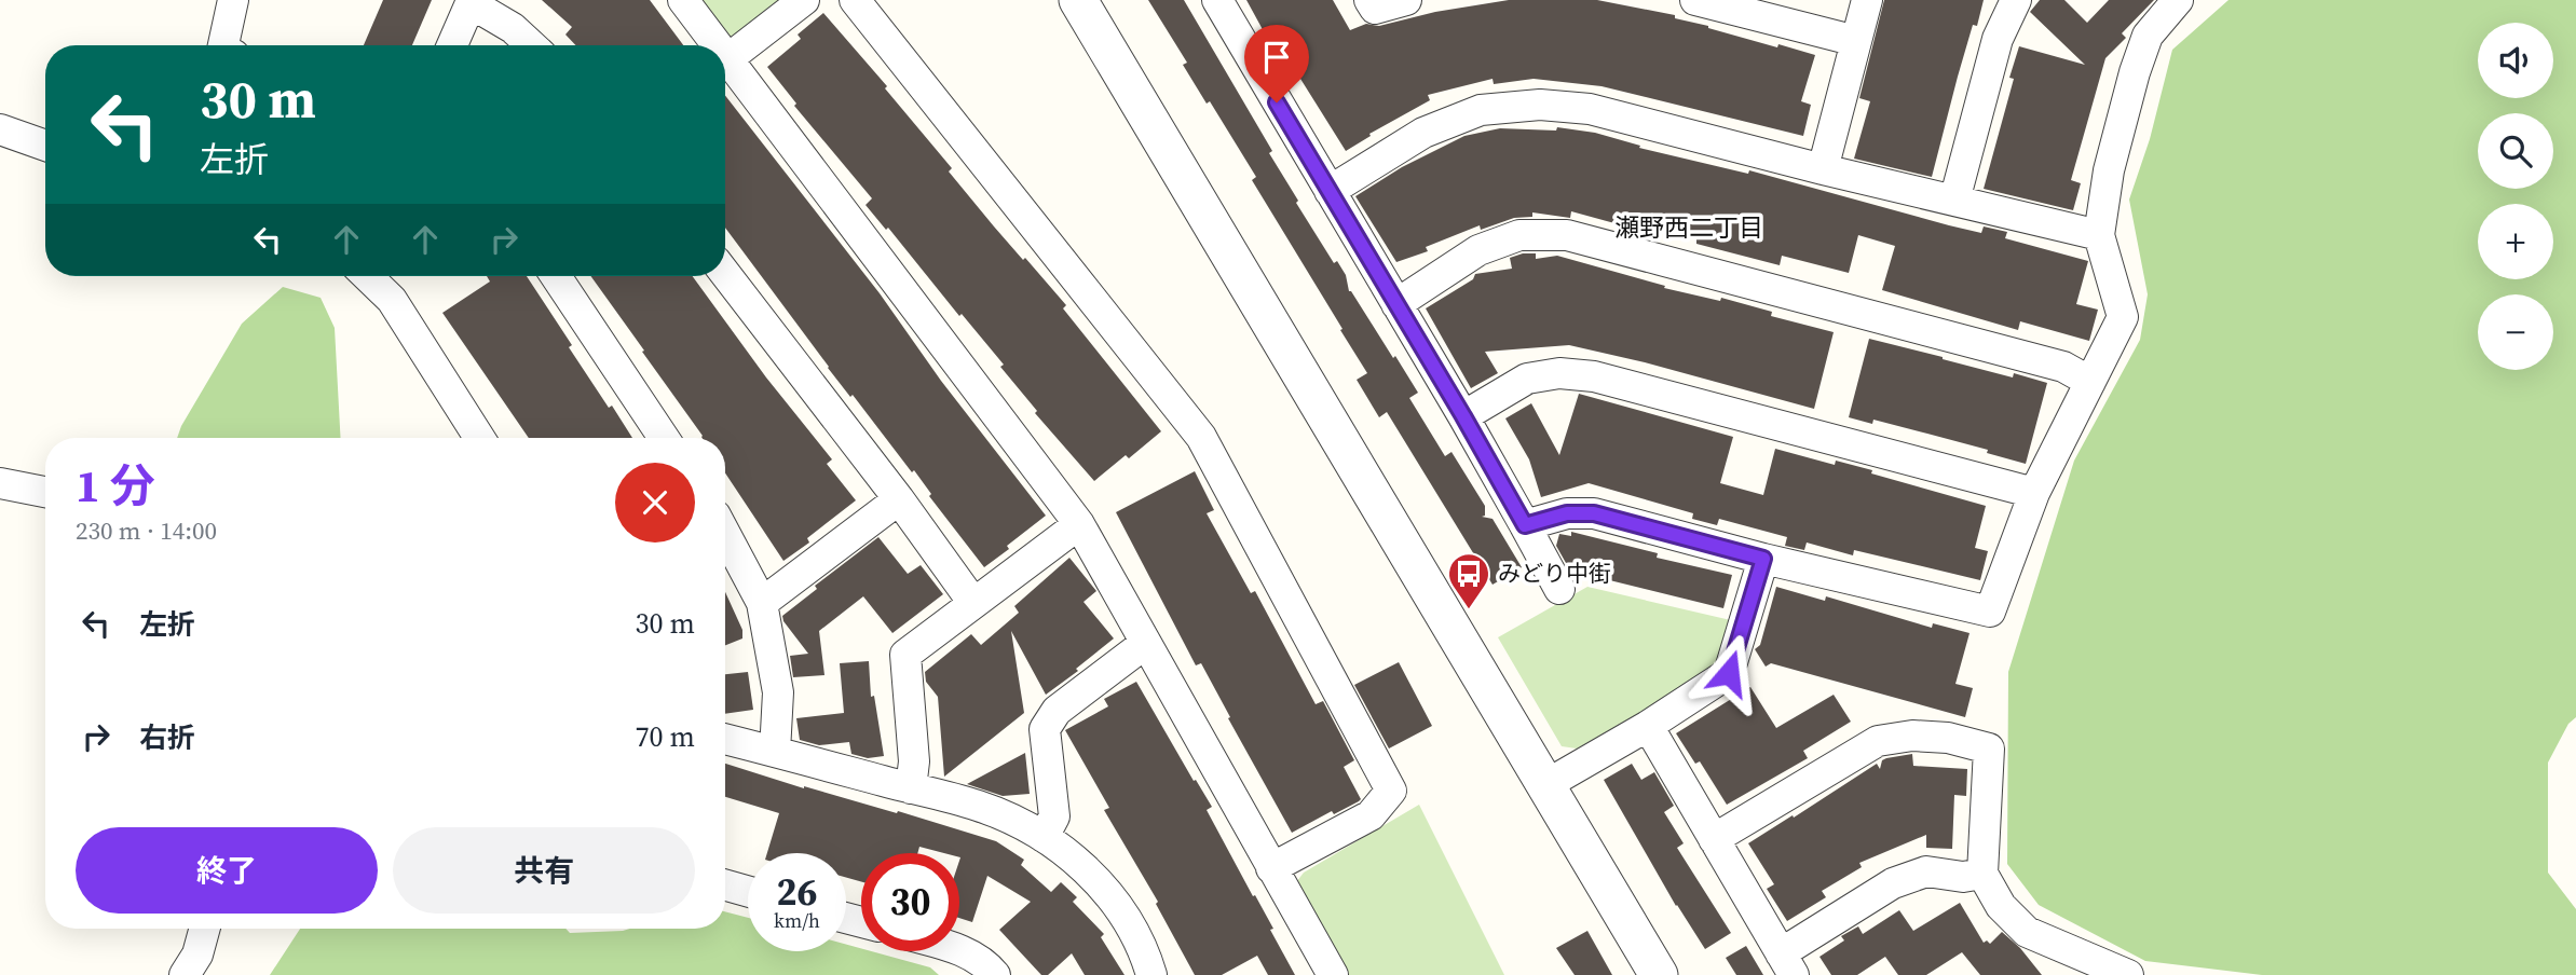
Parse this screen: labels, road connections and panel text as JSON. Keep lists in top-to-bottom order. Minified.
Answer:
{"districts":["瀬野西二丁目"],"places":{"bus stop":["みどり中街"]},"page":{"map_buttons":["+","−"],"turn":["30 m","左折"],"heading":["1 分","230 m · 14:00"],"list":[{"name":"左折","value":"30 m"},{"name":"右折","value":"70 m"}],"buttons":["終了","共有"],"speed":"26 km/h","limit":"30"}}
